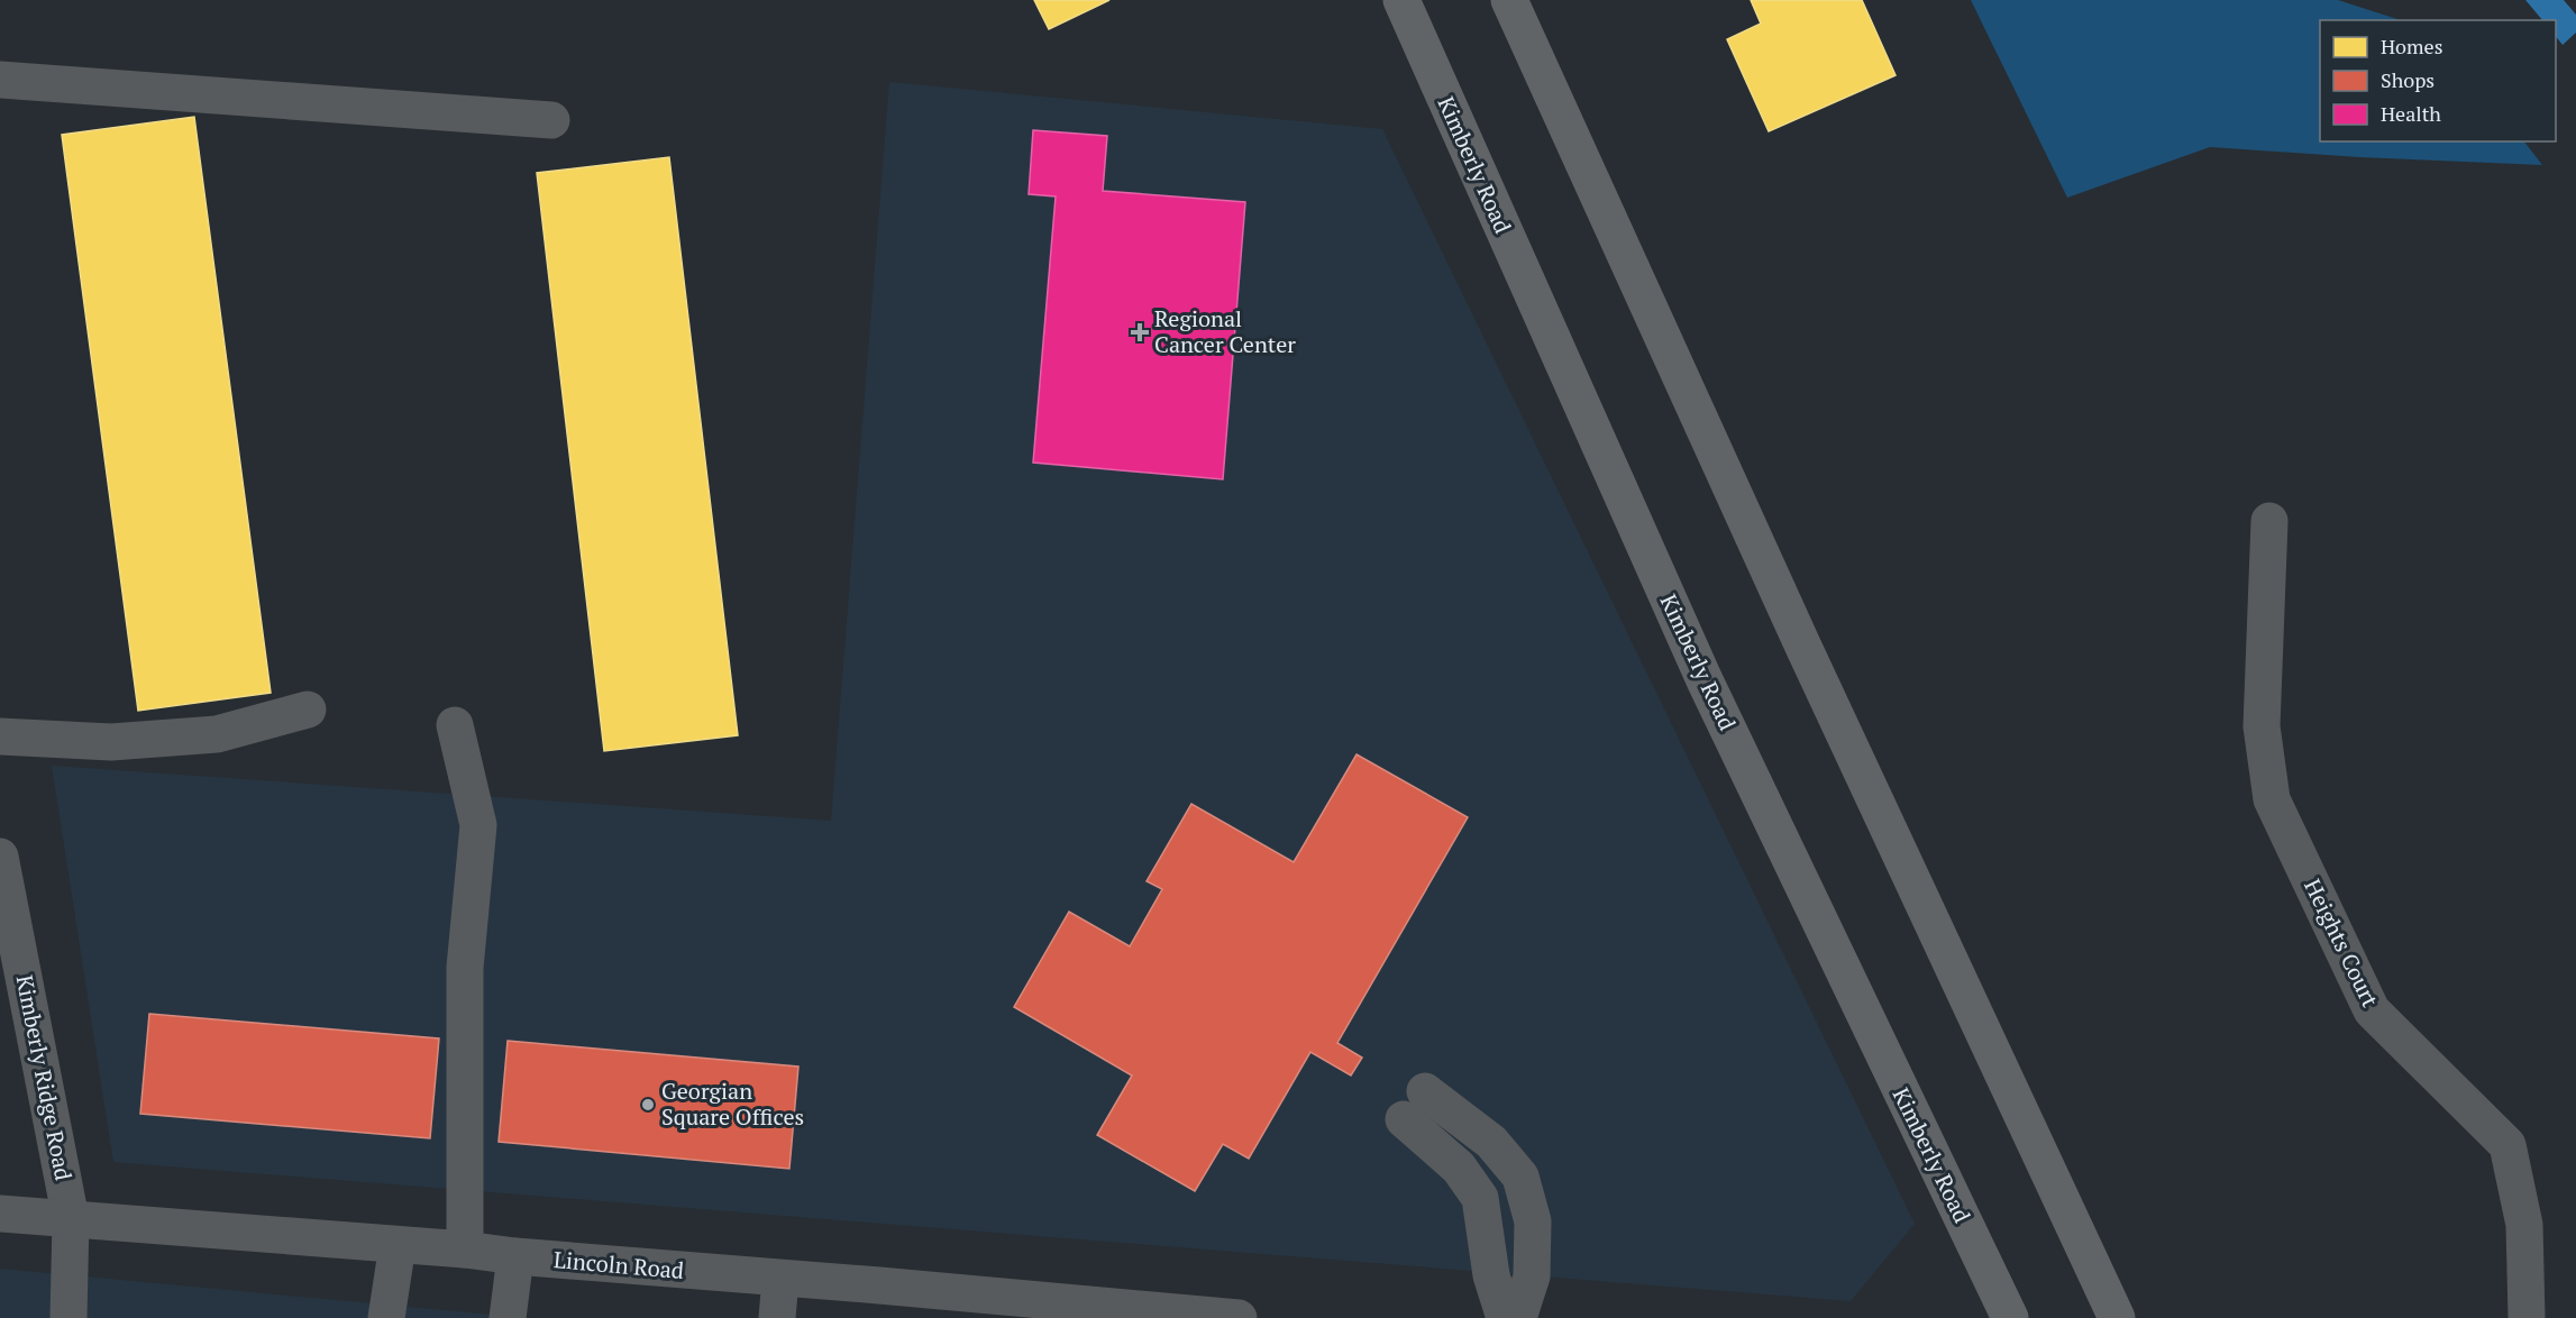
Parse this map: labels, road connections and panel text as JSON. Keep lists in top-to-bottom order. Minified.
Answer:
{"streets":{"main road":["Kimberly Road"],"street":["Heights Court","Kimberly Ridge Road","Lincoln Road"]},"crossings":[["Kimberly Ridge Road","Lincoln Road"]],"places":{"health":["Regional Cancer Center"],"other":["Georgian Square Offices"]},"legend":["Homes","Shops","Health"]}
